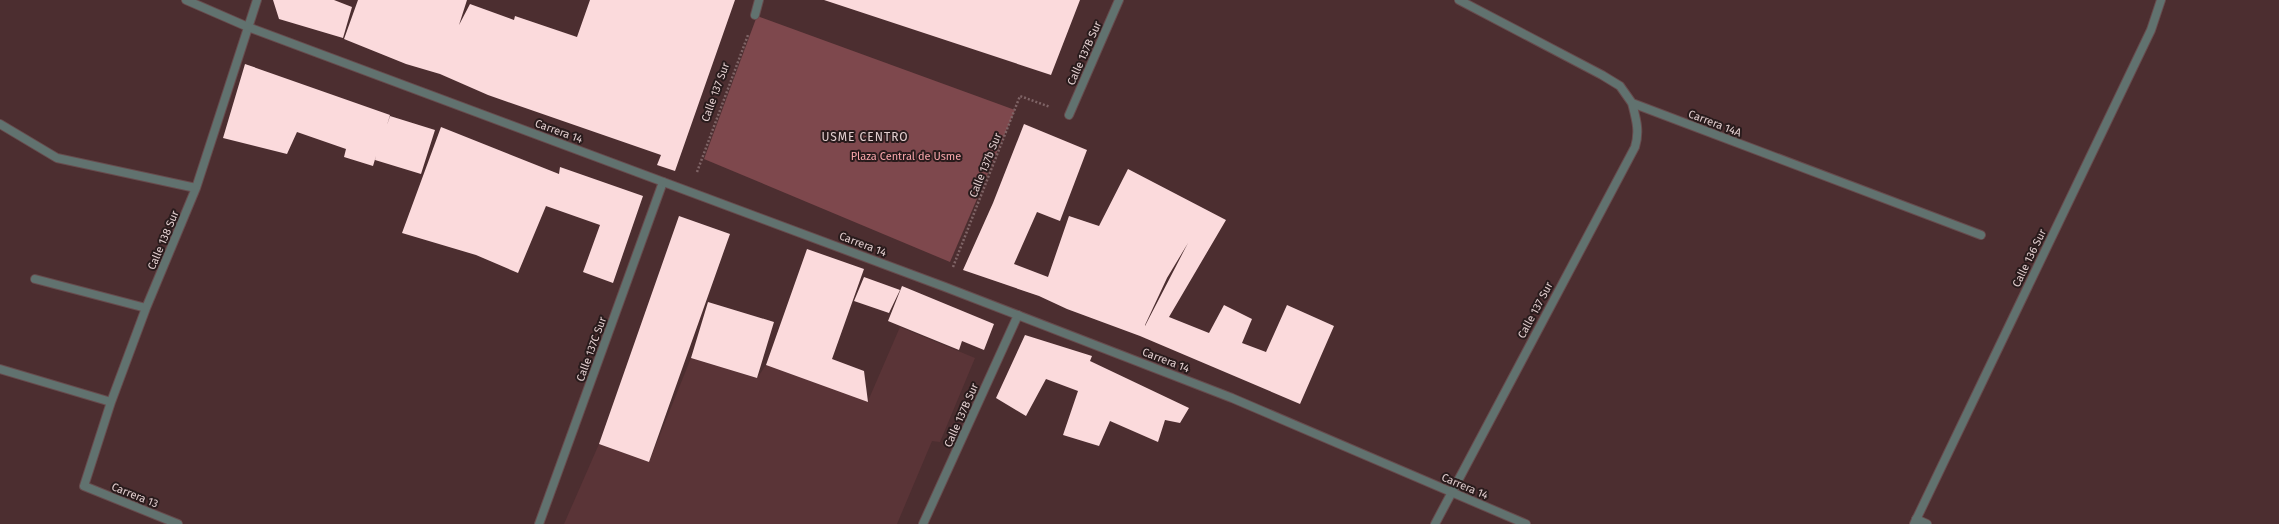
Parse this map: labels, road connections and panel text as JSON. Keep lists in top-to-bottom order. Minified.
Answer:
{"streets":{"street":["Calle 137B Sur","Calle 137 Sur","Carrera 14A","Carrera 14","Calle 138 Sur","Calle 136 Sur","Calle 137C Sur","Carrera 13"],"path":["Calle 137b Sur"]},"crossings":[["Calle 137B Sur","Carrera 14"],["Calle 137B Sur","Calle 137b Sur"],["Calle 137 Sur","Carrera 14A"],["Calle 137 Sur","Carrera 14"],["Carrera 14","Calle 137b Sur"],["Carrera 14","Calle 138 Sur"],["Carrera 14","Calle 137C Sur"],["Calle 138 Sur","Carrera 13"]],"districts":["USME CENTRO"],"parks":["Plaza Central de Usme"]}
